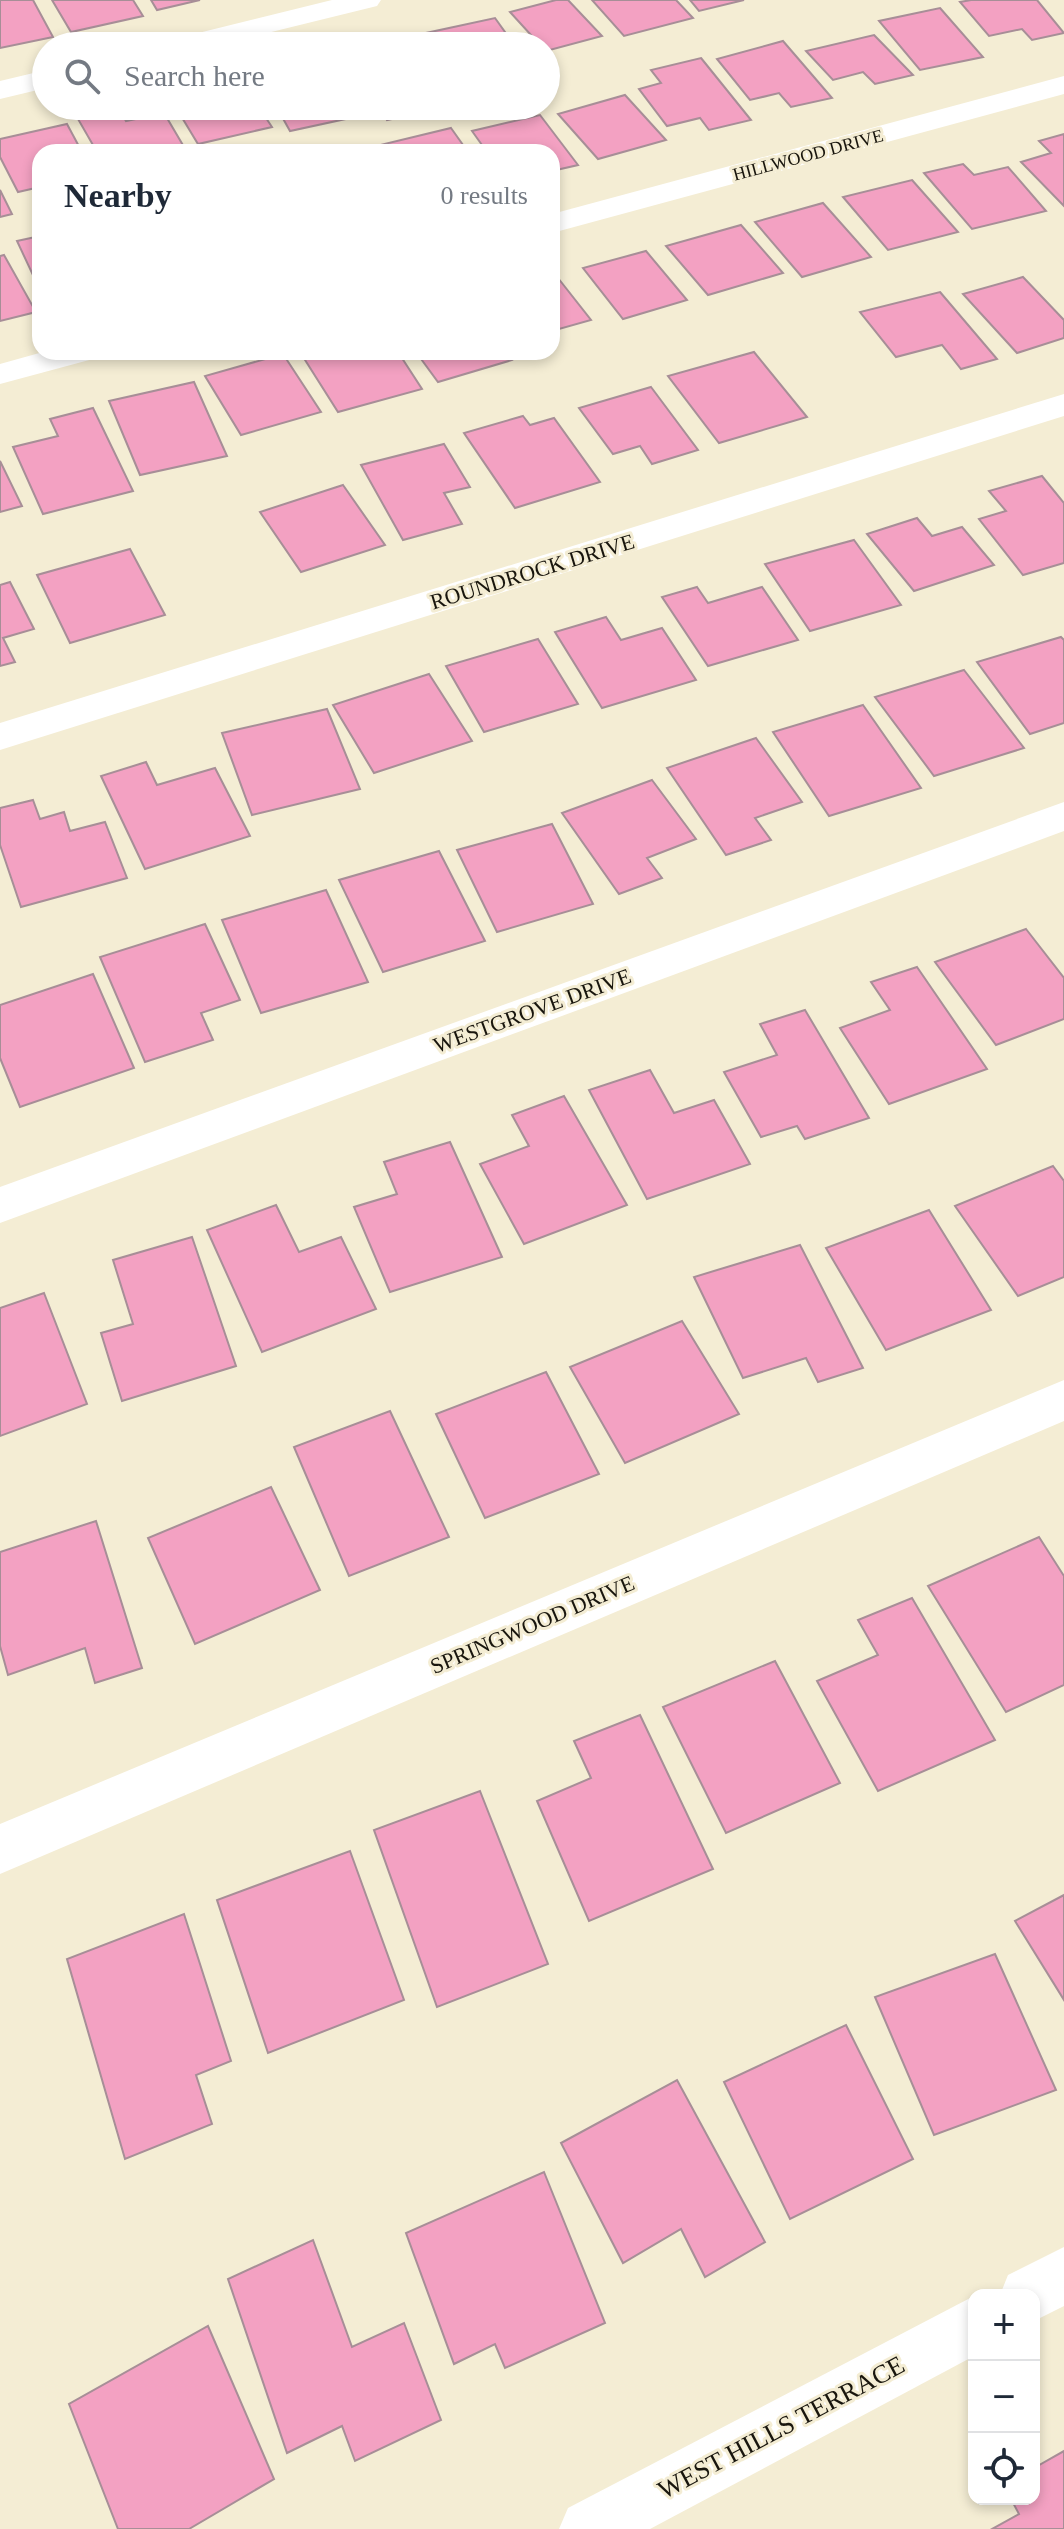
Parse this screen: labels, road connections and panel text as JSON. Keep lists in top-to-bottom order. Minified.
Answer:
{"streets":{"street":["HILLWOOD DRIVE","ROUNDROCK DRIVE","WESTGROVE DRIVE","SPRINGWOOD DRIVE","WEST HILLS TERRACE"]},"page":{"search":"Search here","heading":["Nearby","0 results"],"map_buttons":["+","−"]}}
